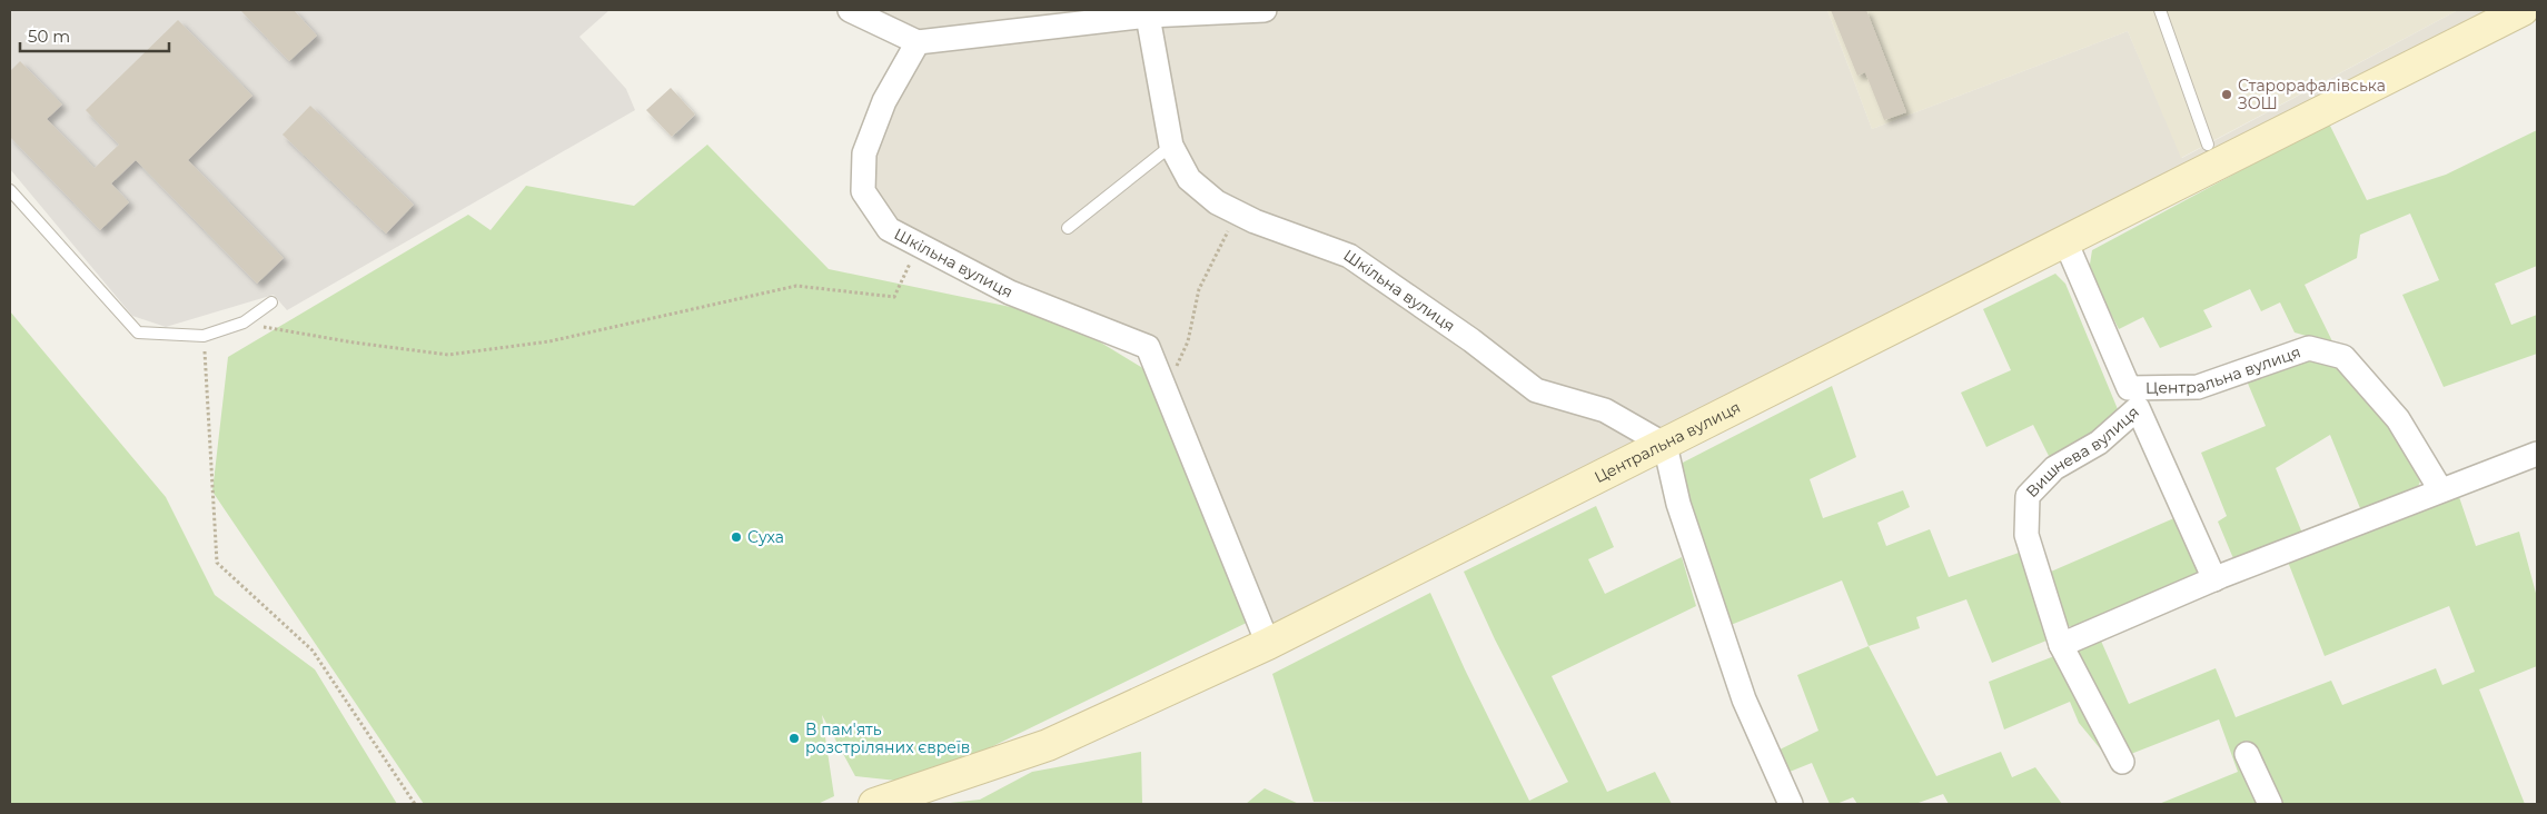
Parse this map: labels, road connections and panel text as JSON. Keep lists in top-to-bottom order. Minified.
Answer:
{"streets":{"main road":["Центральна вулиця"],"street":["Шкільна вулиця","Вишнева вулиця"]},"crossings":[["Шкільна вулиця","Центральна вулиця"],["Центральна вулиця","Вишнева вулиця"]],"places":["Старорафалівська ЗОШ","Суха","В пам'ять розстріляних євреїв"],"scale_bar":"50 m"}
